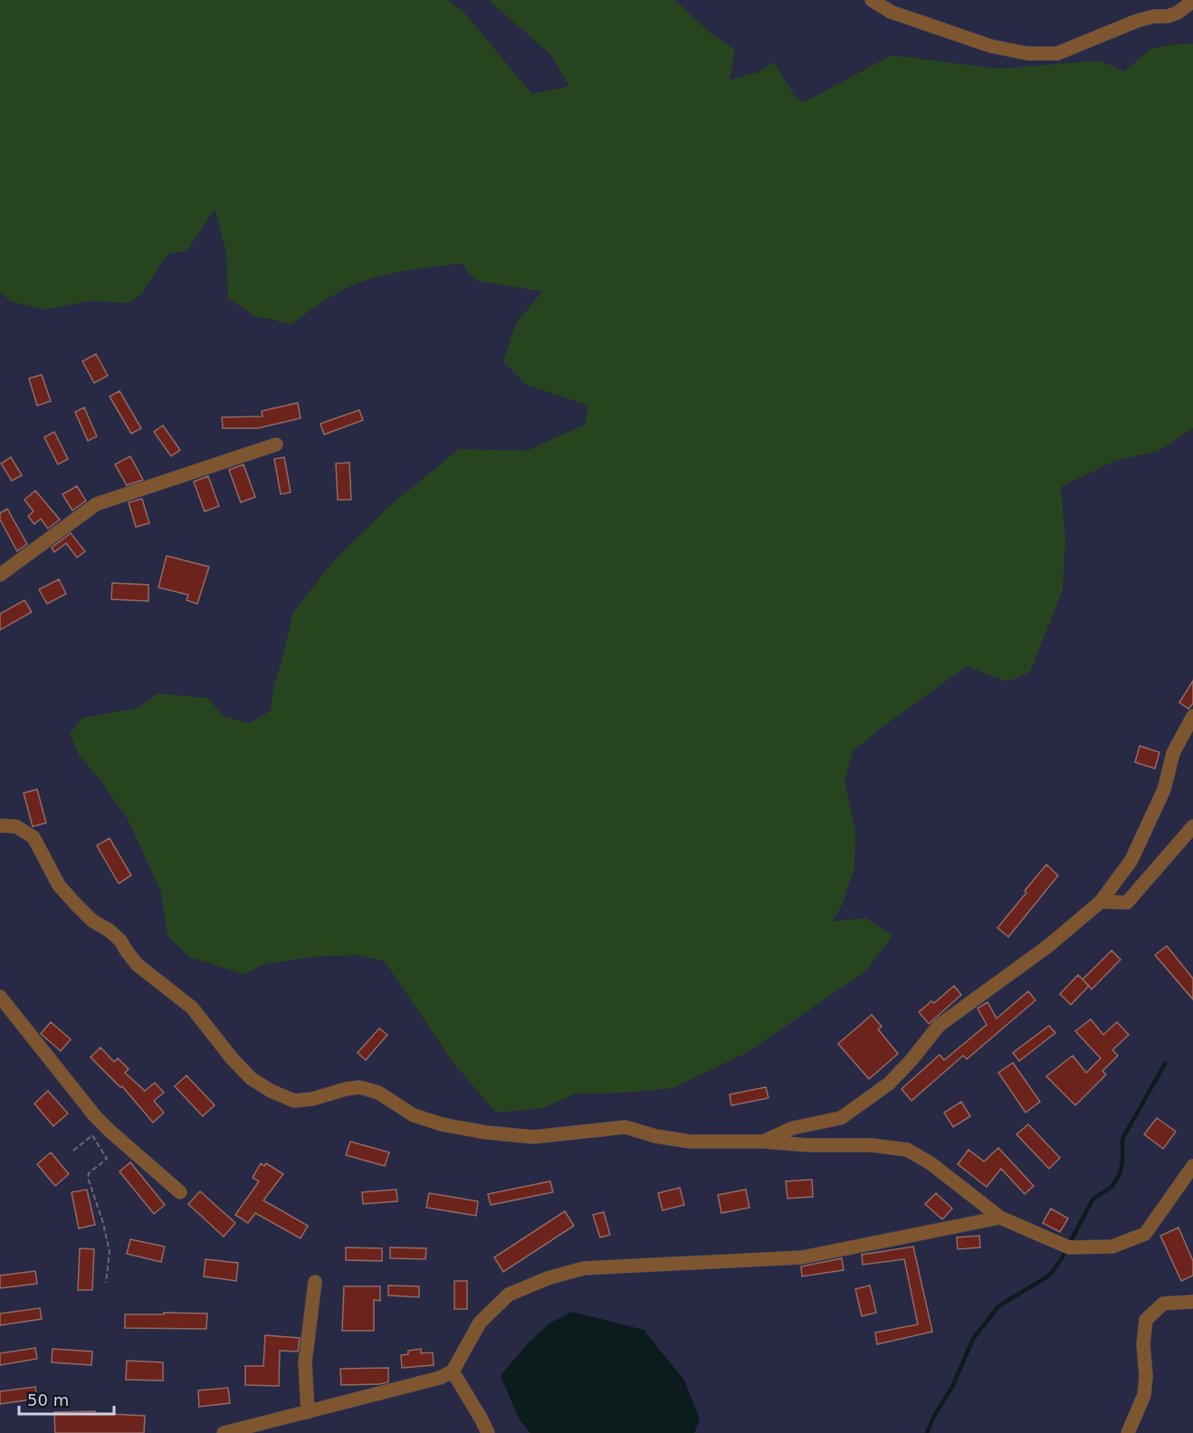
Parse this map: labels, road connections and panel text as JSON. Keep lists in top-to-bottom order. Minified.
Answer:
{"scale_bar":"50 m"}
